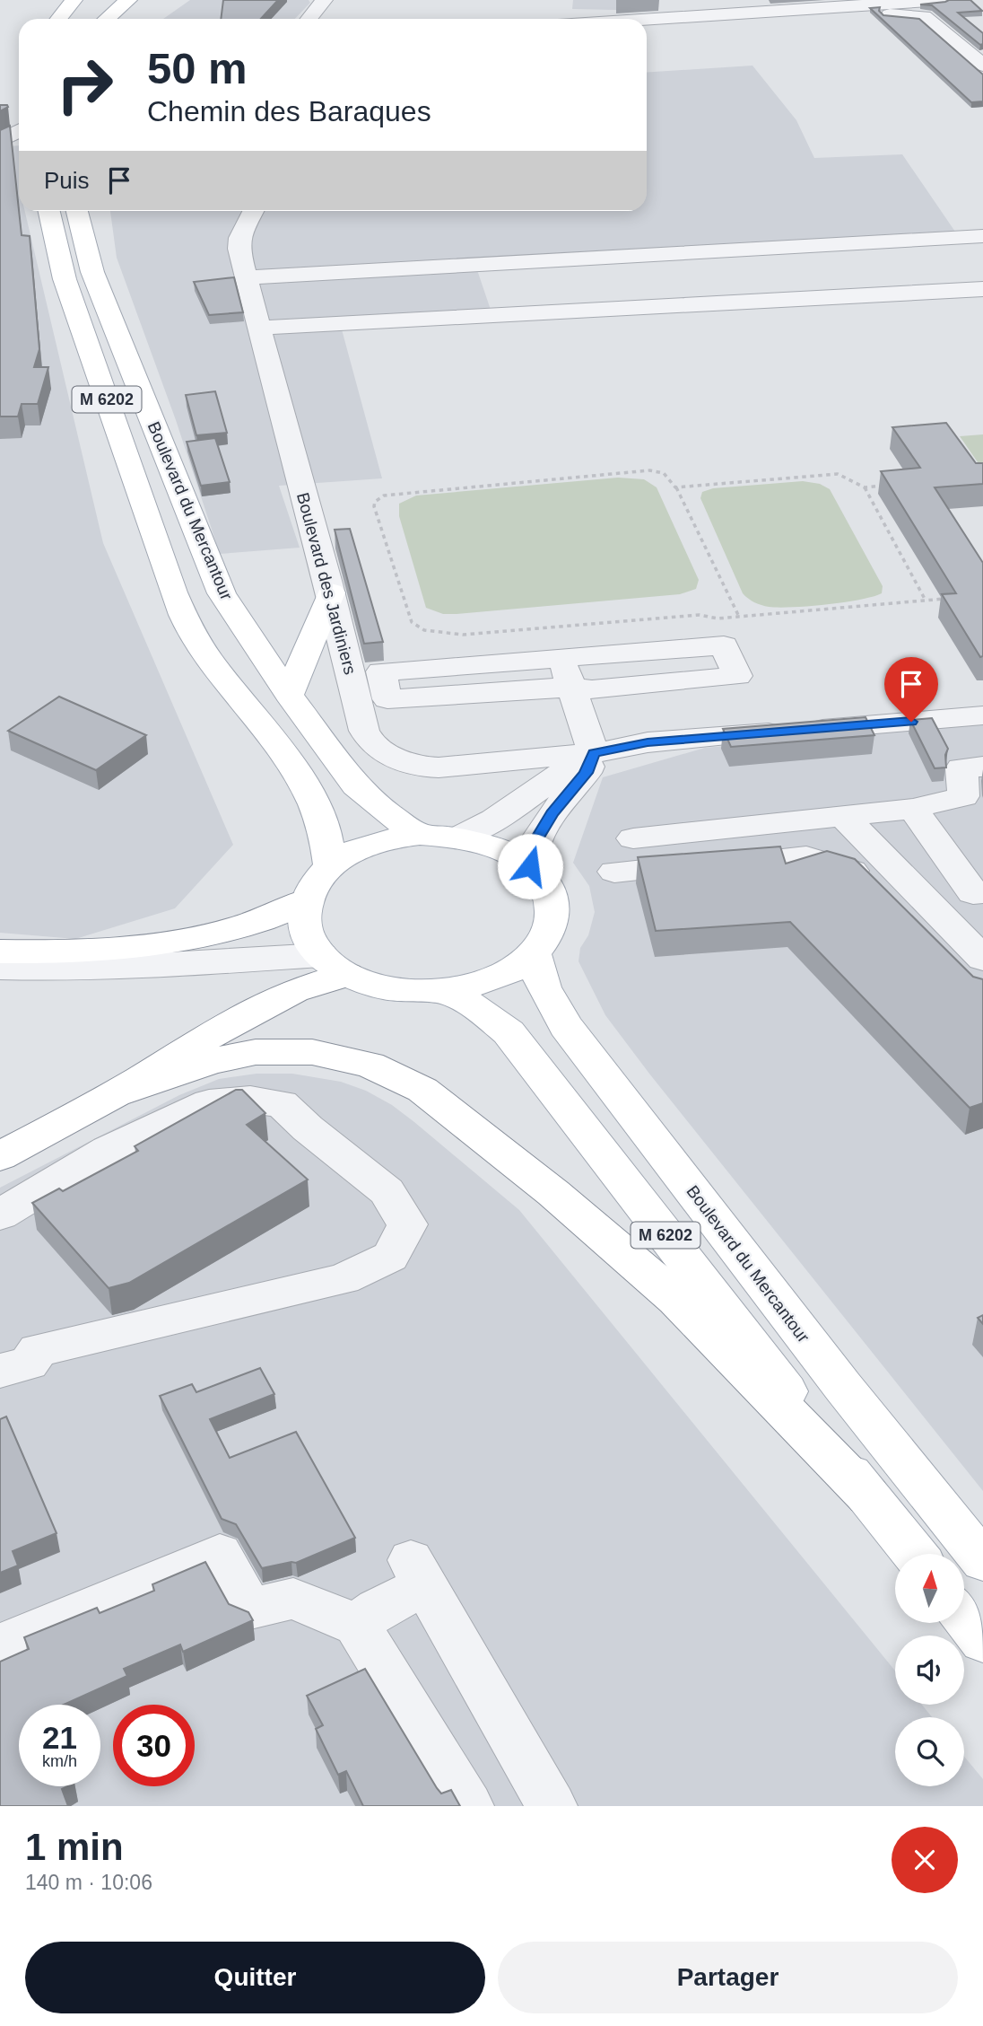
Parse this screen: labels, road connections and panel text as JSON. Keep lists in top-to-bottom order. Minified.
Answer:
{"streets":{"main road":["M 6202","Boulevard du Mercantour"],"street":["Boulevard des Jardiniers"]},"crossings":[["M 6202","Boulevard du Mercantour"]],"north":"top","page":{"turn":["50 m","Chemin des Baraques"],"then":"Puis","speed":"21 km/h","limit":"30","heading":["1 min","140 m · 10:06"],"buttons":["Quitter","Partager"]}}
